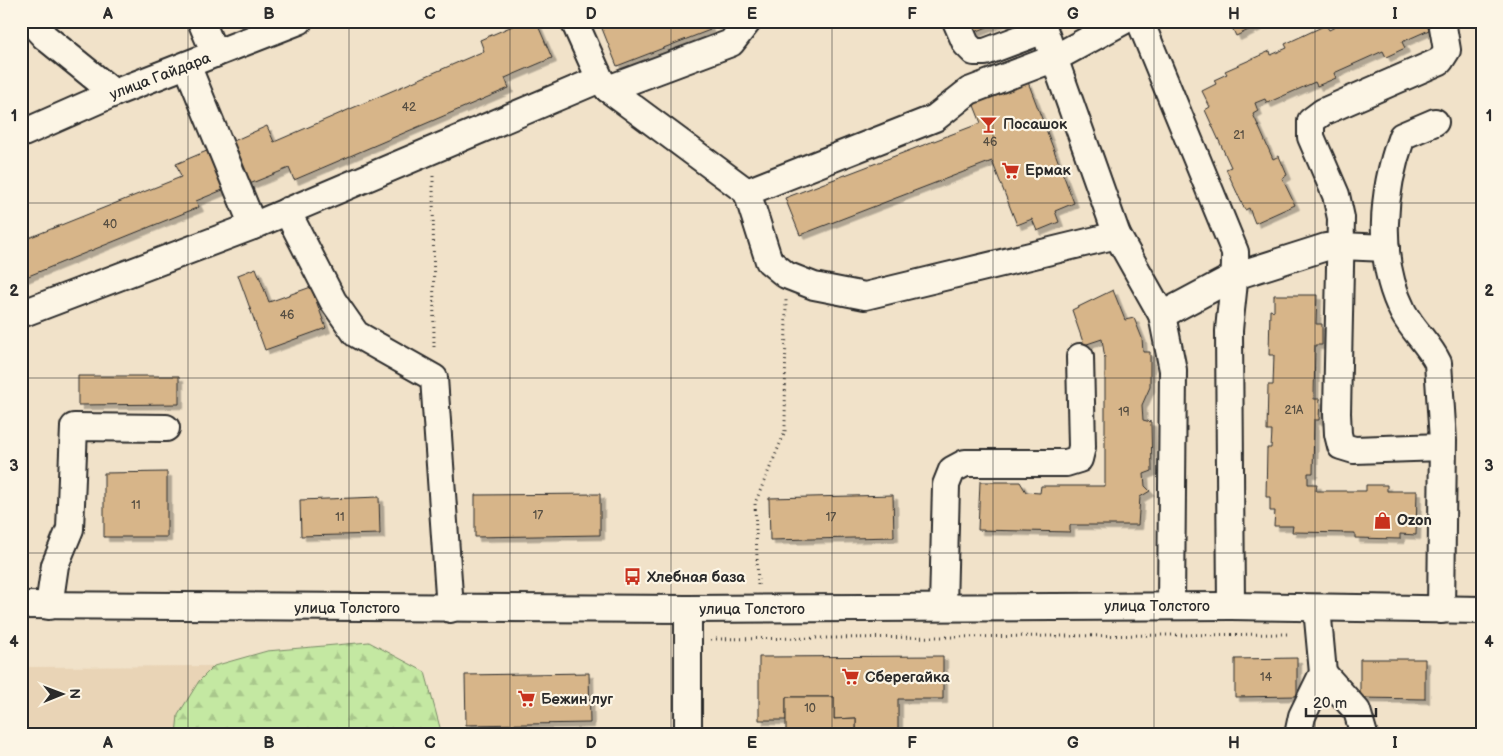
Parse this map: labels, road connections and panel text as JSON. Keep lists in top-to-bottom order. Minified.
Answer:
{"streets":{"street":["улица Гайдара","улица Толстого"]},"places":{"bar":["Посашок"],"supermarket":["Ермак","Сберегайка","Бежин луг"],"shop":["Ozon"],"bus stop":["Хлебная база"]},"house_numbers":["42","21","46","40","46","21А","19","11","17","11","17","14","10"],"scale_bar":"20 m","north":"right","grid":{"columns":["A","B","C","D","E","F","G","H","I"],"rows":["1","2","3","4"]}}
